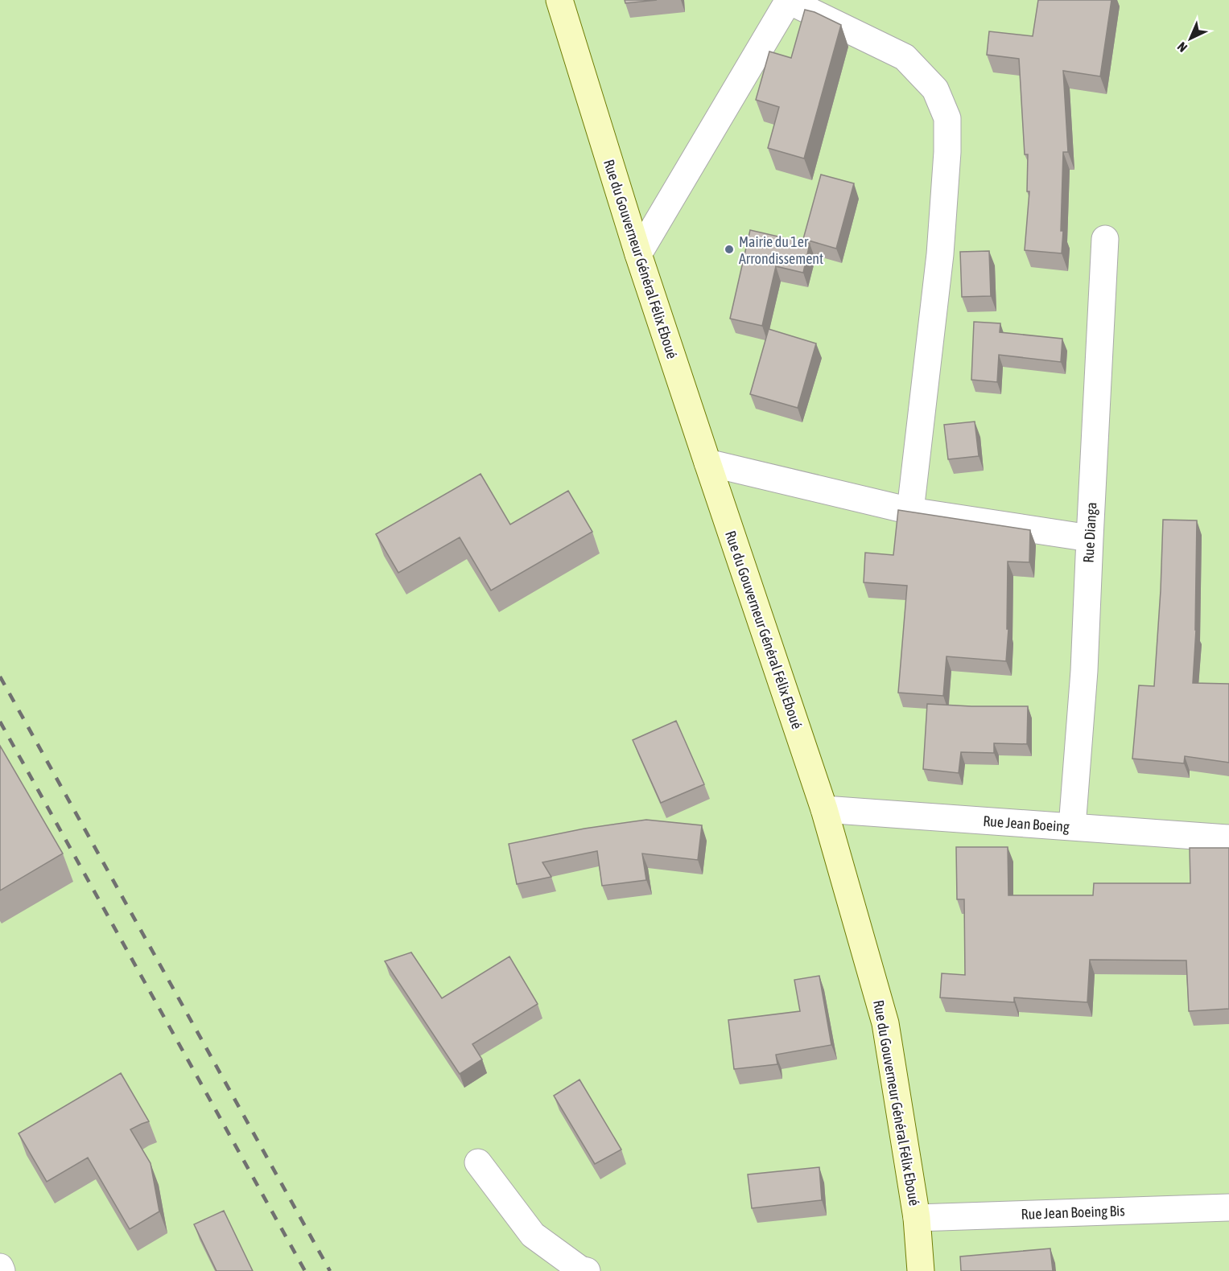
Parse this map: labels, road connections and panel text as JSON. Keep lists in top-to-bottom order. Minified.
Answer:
{"streets":{"main road":["Rue du Gouverneur Général Félix Eboué"],"street":["Rue Dianga","Rue Jean Boeing","Rue Jean Boeing Bis"]},"crossings":[["Rue du Gouverneur Général Félix Eboué","Rue Jean Boeing"],["Rue du Gouverneur Général Félix Eboué","Rue Jean Boeing Bis"],["Rue Dianga","Rue Jean Boeing"]],"places":["Mairie du 1er Arrondissement"],"north":"bottom left"}
